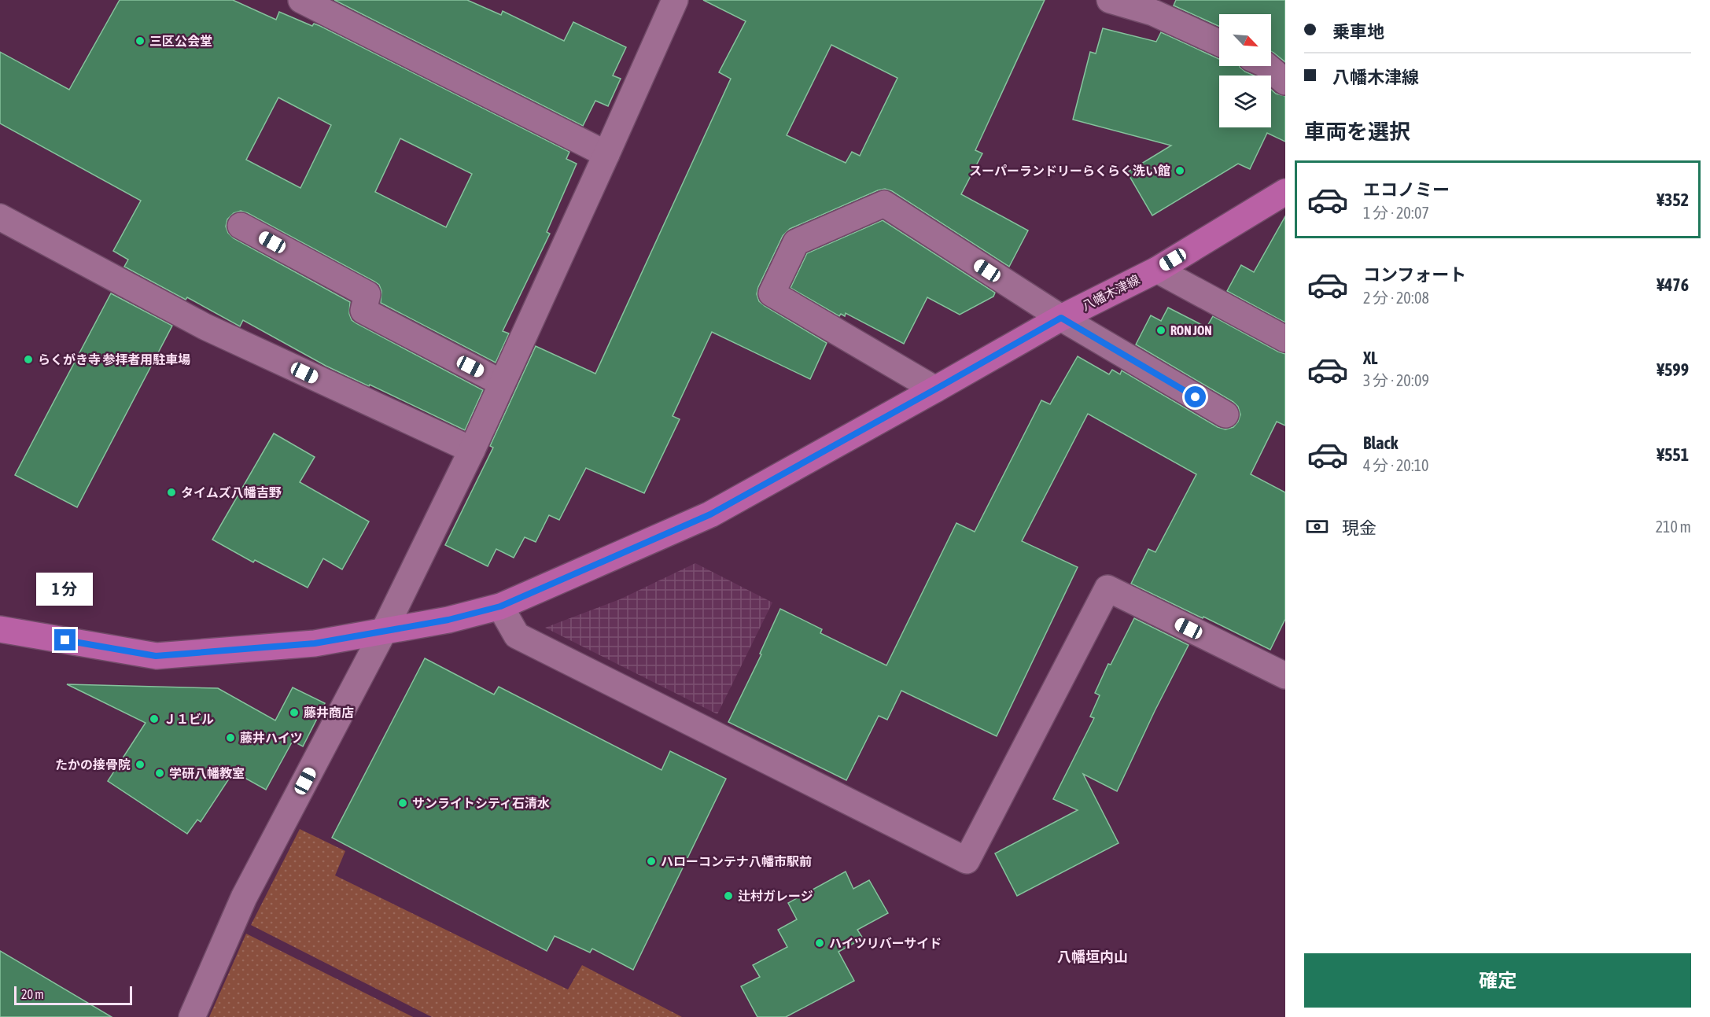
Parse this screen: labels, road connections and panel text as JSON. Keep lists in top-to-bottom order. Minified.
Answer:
{"streets":{"main road":["八幡木津線"]},"districts":["八幡垣内山"],"places":["三区公会堂","スーパーランドリーらくらく洗い館","RON JON","らくがき寺 参拝者用駐車場","タイムズ八幡吉野","藤井商店","Ｊ１ビル","藤井ハイツ","たかの接骨院","学研八幡教室","サンライトシティ石清水","ハローコンテナ八幡市駅前","辻村ガレージ","ハイツリバーサイド"],"scale_bar":"20 m","north":"bottom right","page":{"banner":["乗車地","八幡木津線"],"heading":"車両を選択","list":[{"name":"エコノミー","note":"1 分 · 20:07","value":"¥352"},{"name":"コンフォート","note":"2 分 · 20:08","value":"¥476"},{"name":"XL","note":"3 分 · 20:09","value":"¥599"},{"name":"Black","note":"4 分 · 20:10","value":"¥551"}],"pay":["現金","210 m"],"bubble":"1 分","buttons":"確定","scale":"20 m"}}
